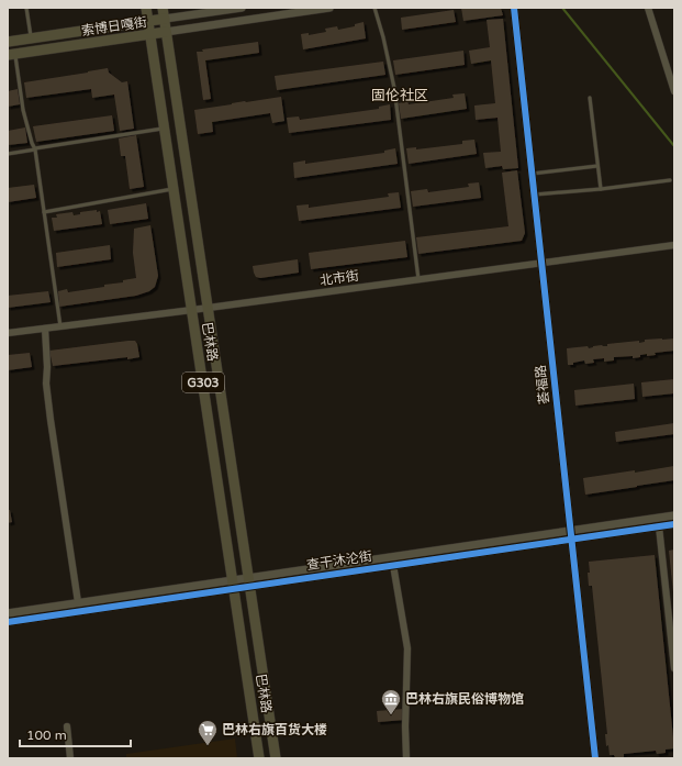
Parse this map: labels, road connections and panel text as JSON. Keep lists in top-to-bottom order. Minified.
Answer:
{"streets":{"main road":["索博日嘎街","巴林路","G303"],"street":["北市街","荟福路","查干沐沦街"]},"crossings":[["索博日嘎街","巴林路"],["北市街","巴林路"],["北市街","荟福路"],["巴林路","查干沐沦街"],["荟福路","查干沐沦街"]],"districts":["固伦社区"],"places":{"museum":["巴林右旗民俗博物馆"],"supermarket":["巴林右旗百货大楼"]},"scale_bar":"100 m"}
